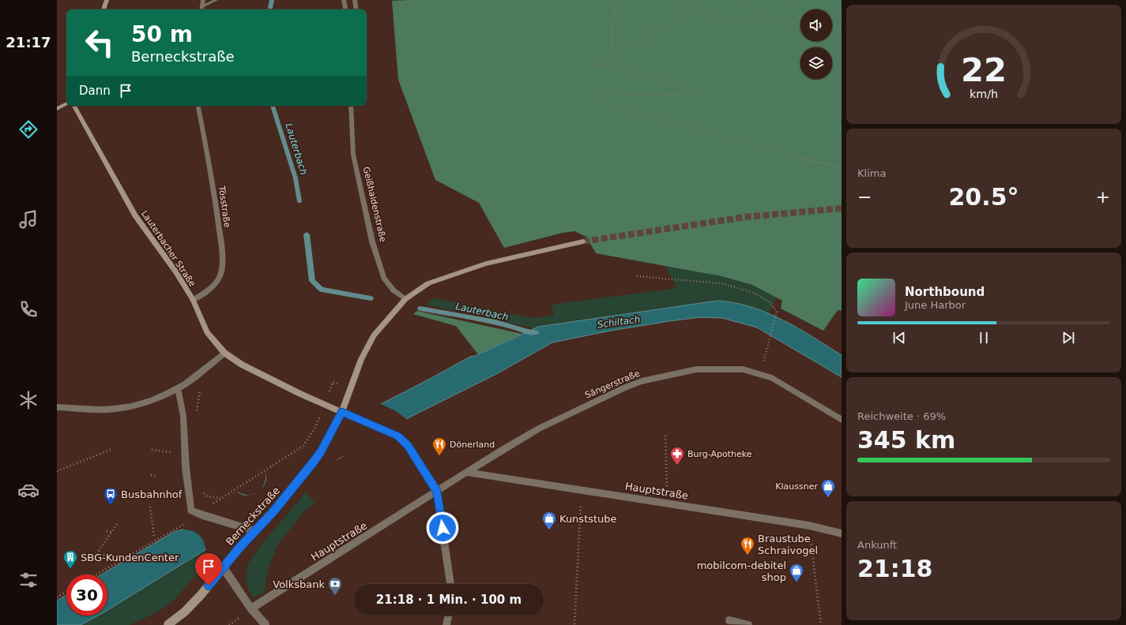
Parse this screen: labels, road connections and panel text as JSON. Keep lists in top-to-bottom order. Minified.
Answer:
{"streets":{"main road":["Lauterbacher Straße","Berneckstraße"],"street":["Geißhaldenstraße","Tösstraße","Sängerstraße","Hauptstraße"]},"crossings":[["Tösstraße","Lauterbacher Straße"],["Lauterbacher Straße","Berneckstraße"],["Sängerstraße","Hauptstraße"]],"water":["Lauterbach","Schiltach"],"places":{"restaurant":["Dönerland","Braustube Schraivogel"],"pharmacy":["Burg-Apotheke"],"shop":["Klaussner","Kunststube","mobilcom-debitel shop"],"bus stop":["Busbahnhof"],"building":["SBG-KundenCenter"],"bank":["Volksbank"]},"page":{"tabs":"21:17","turn":["50 m","Berneckstraße"],"then":"Dann","tile":["Klima",["Reichweite · 69%","345 km"],["Ankunft","21:18"]],"heat":["−","20.5°","+"],"song":["Northbound","June Harbor"],"limit":"30","trip":"21:18 · 1 Min. · 100 m","gauge":["22","km/h"]}}
